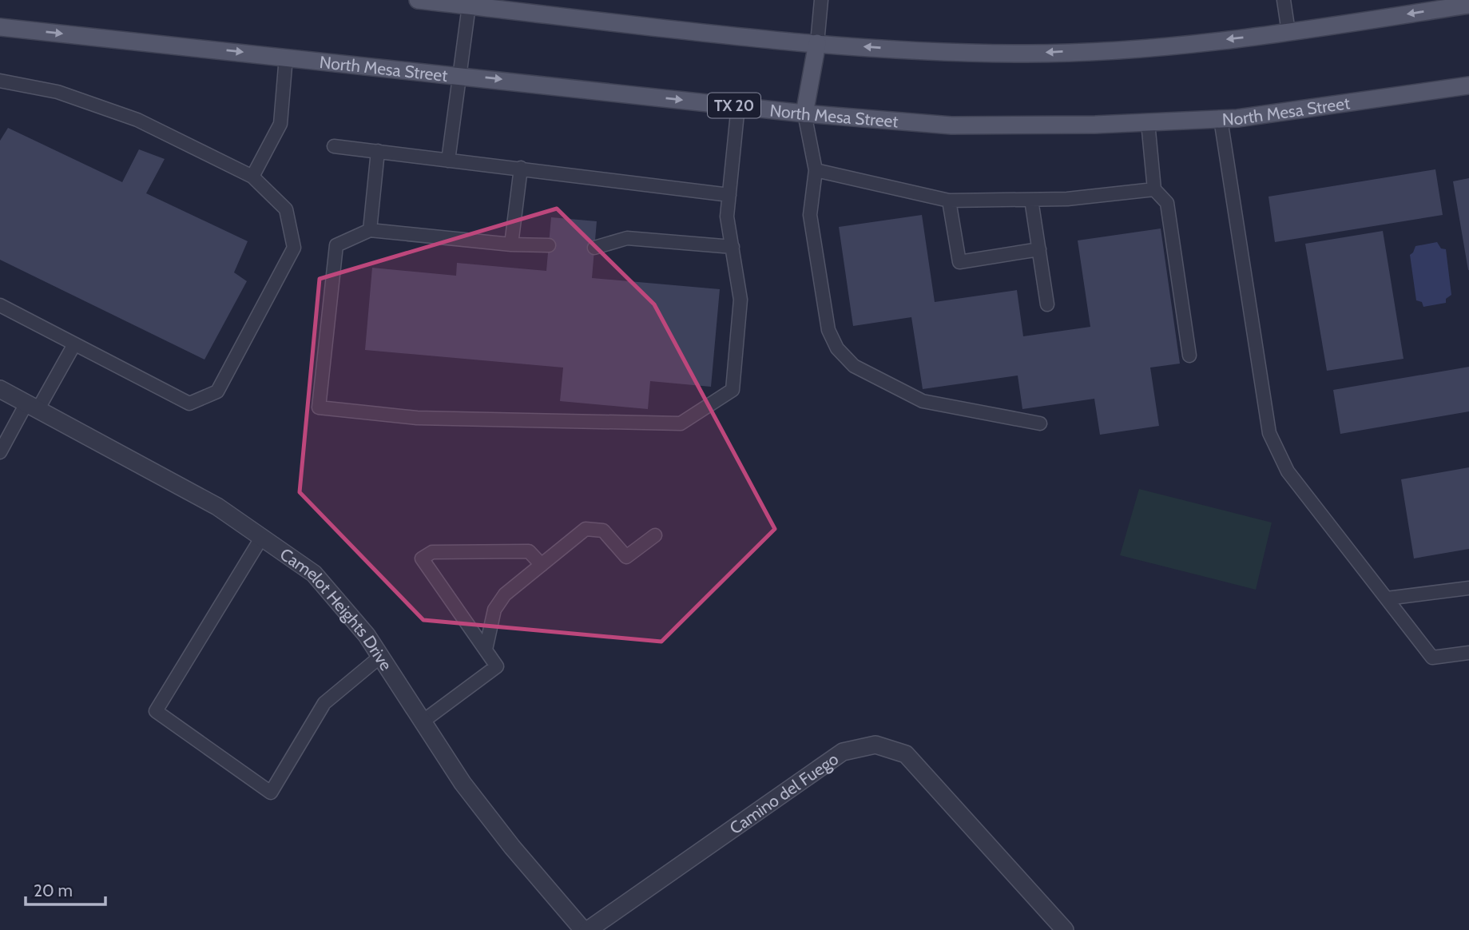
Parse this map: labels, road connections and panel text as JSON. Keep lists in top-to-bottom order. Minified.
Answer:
{"streets":{"main road":["North Mesa Street","TX 20"],"street":["Camelot Heights Drive","Camino del Fuego"]},"scale_bar":"20 m"}
